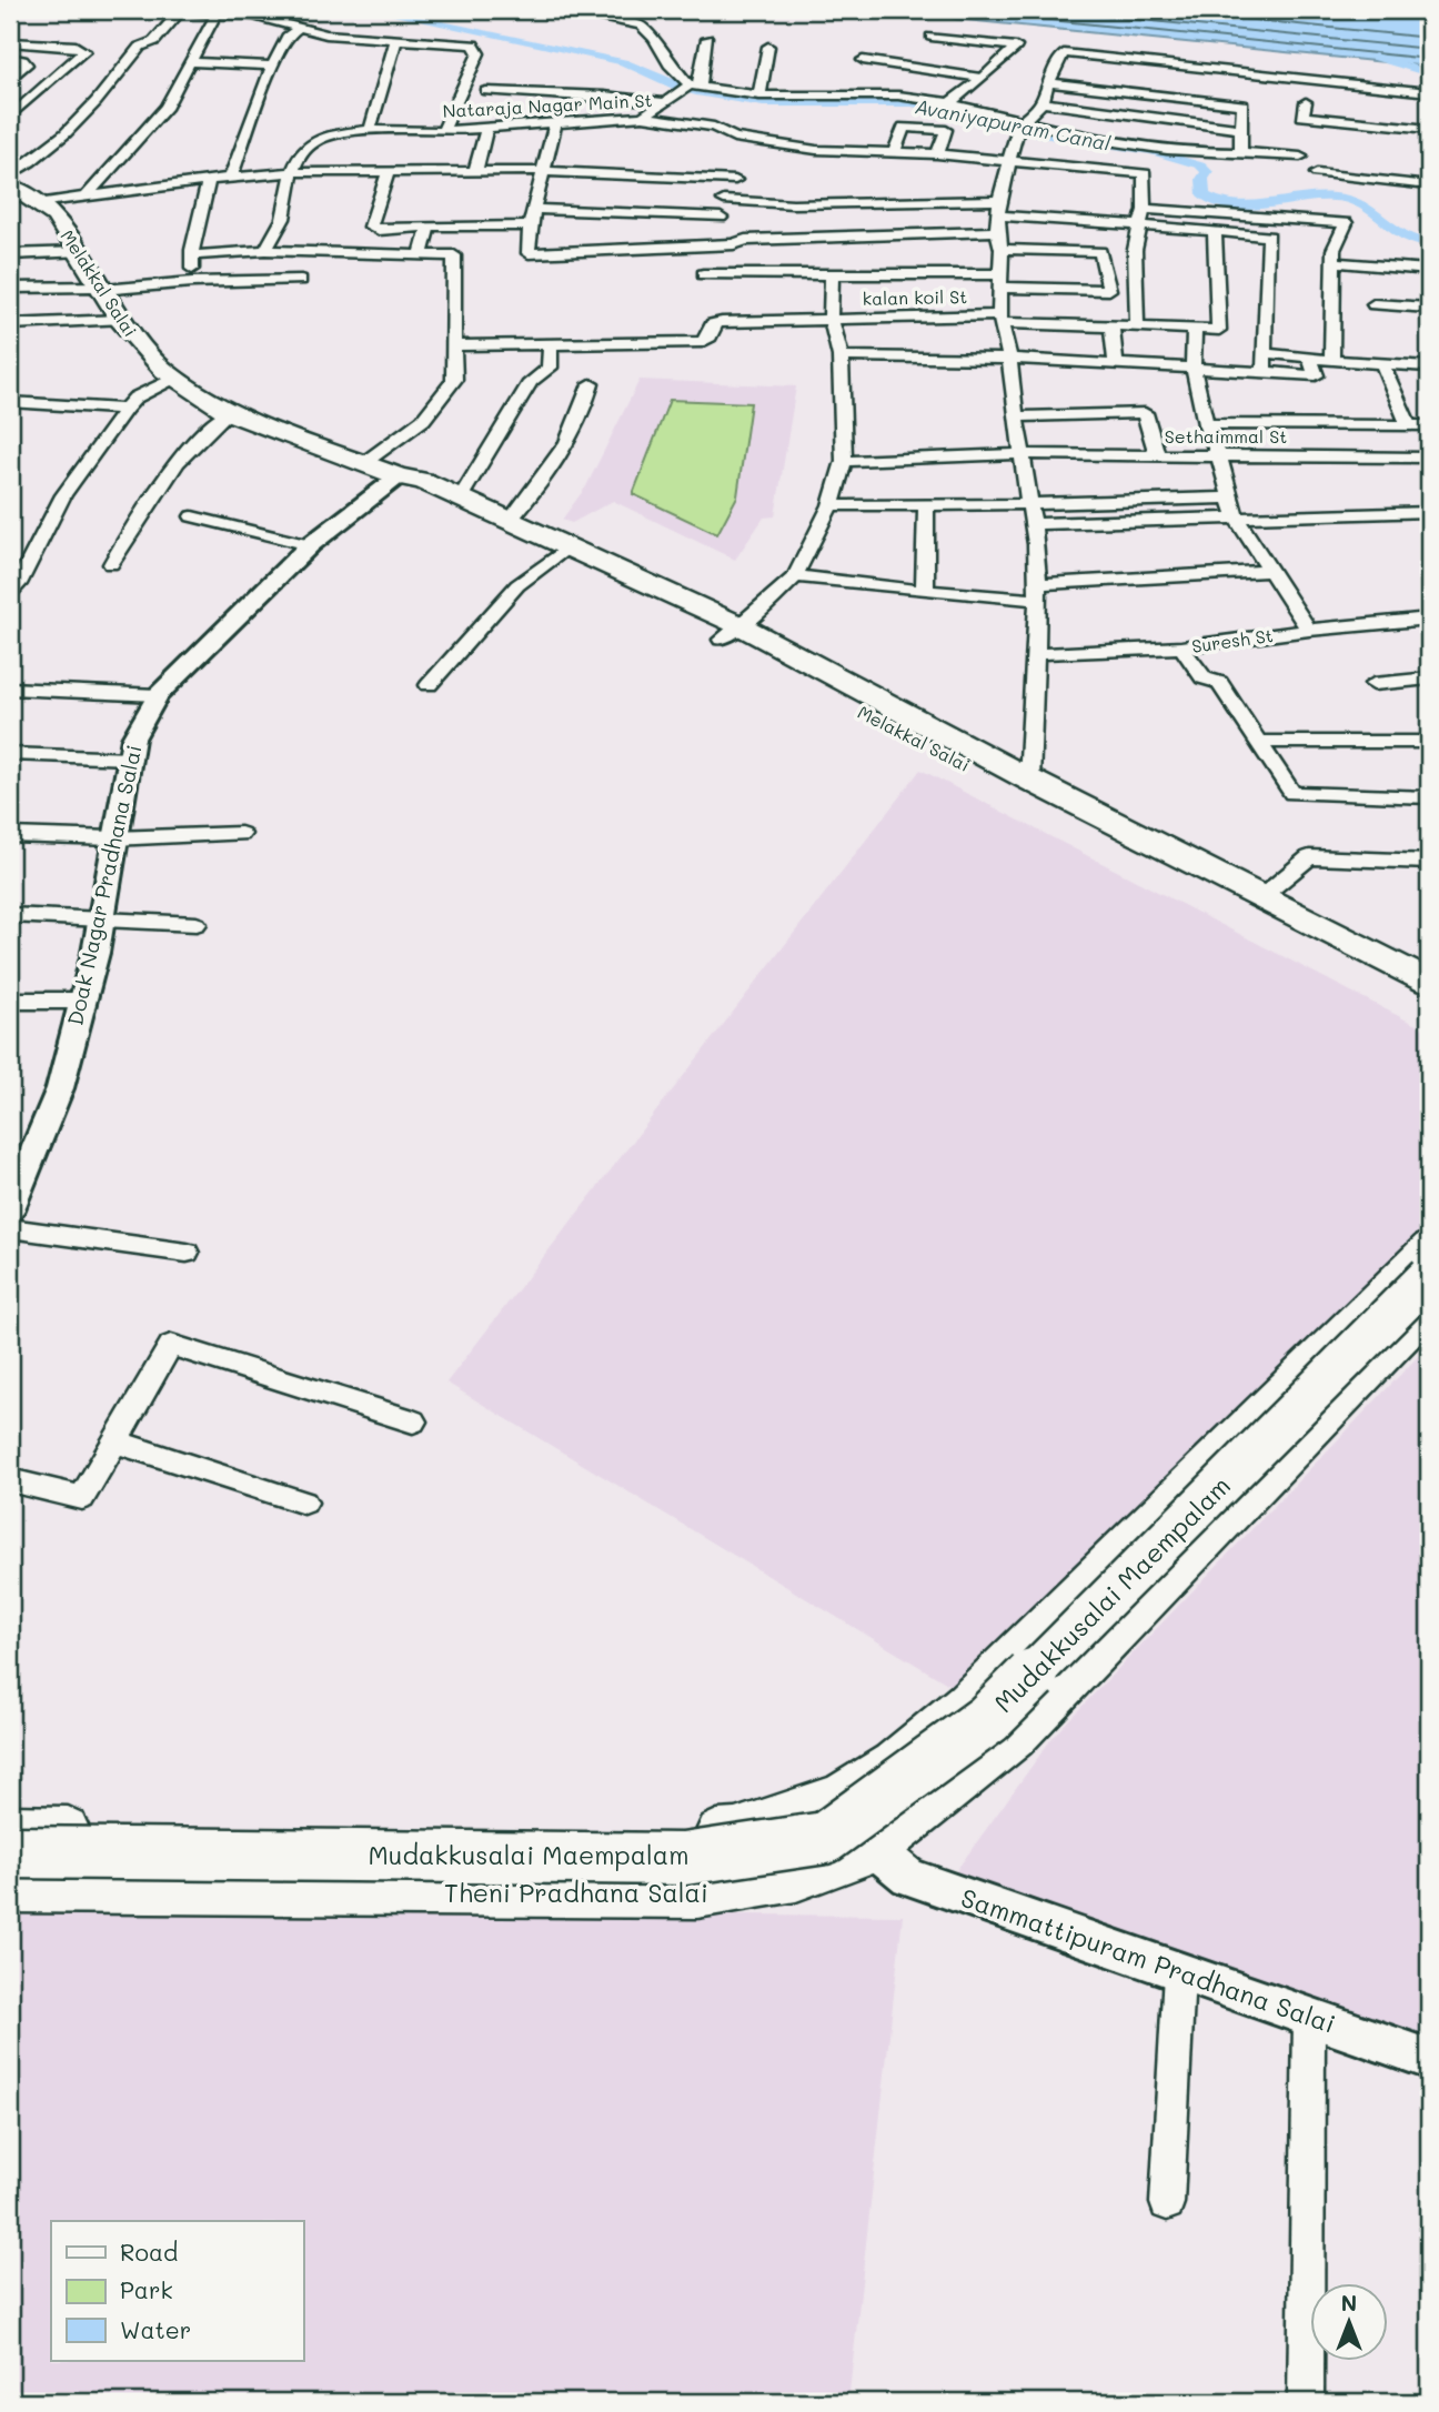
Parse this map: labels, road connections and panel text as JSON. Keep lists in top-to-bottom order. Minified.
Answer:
{"streets":{"main road":["Melakkal Salai","Mudakkusalai Maempalam","Theni Pradhana Salai"],"street":["Nataraja Nagar Main St","kalan koil St","Sethaimmal St","Suresh St","Doak Nagar Pradhana Salai","Sammattipuram Pradhana Salai"]},"crossings":[["Melakkal Salai","Doak Nagar Pradhana Salai"],["Theni Pradhana Salai","Sammattipuram Pradhana Salai"]],"water":["Avaniyapuram Canal"],"legend":["Road","Park","Water"],"north":"top"}
